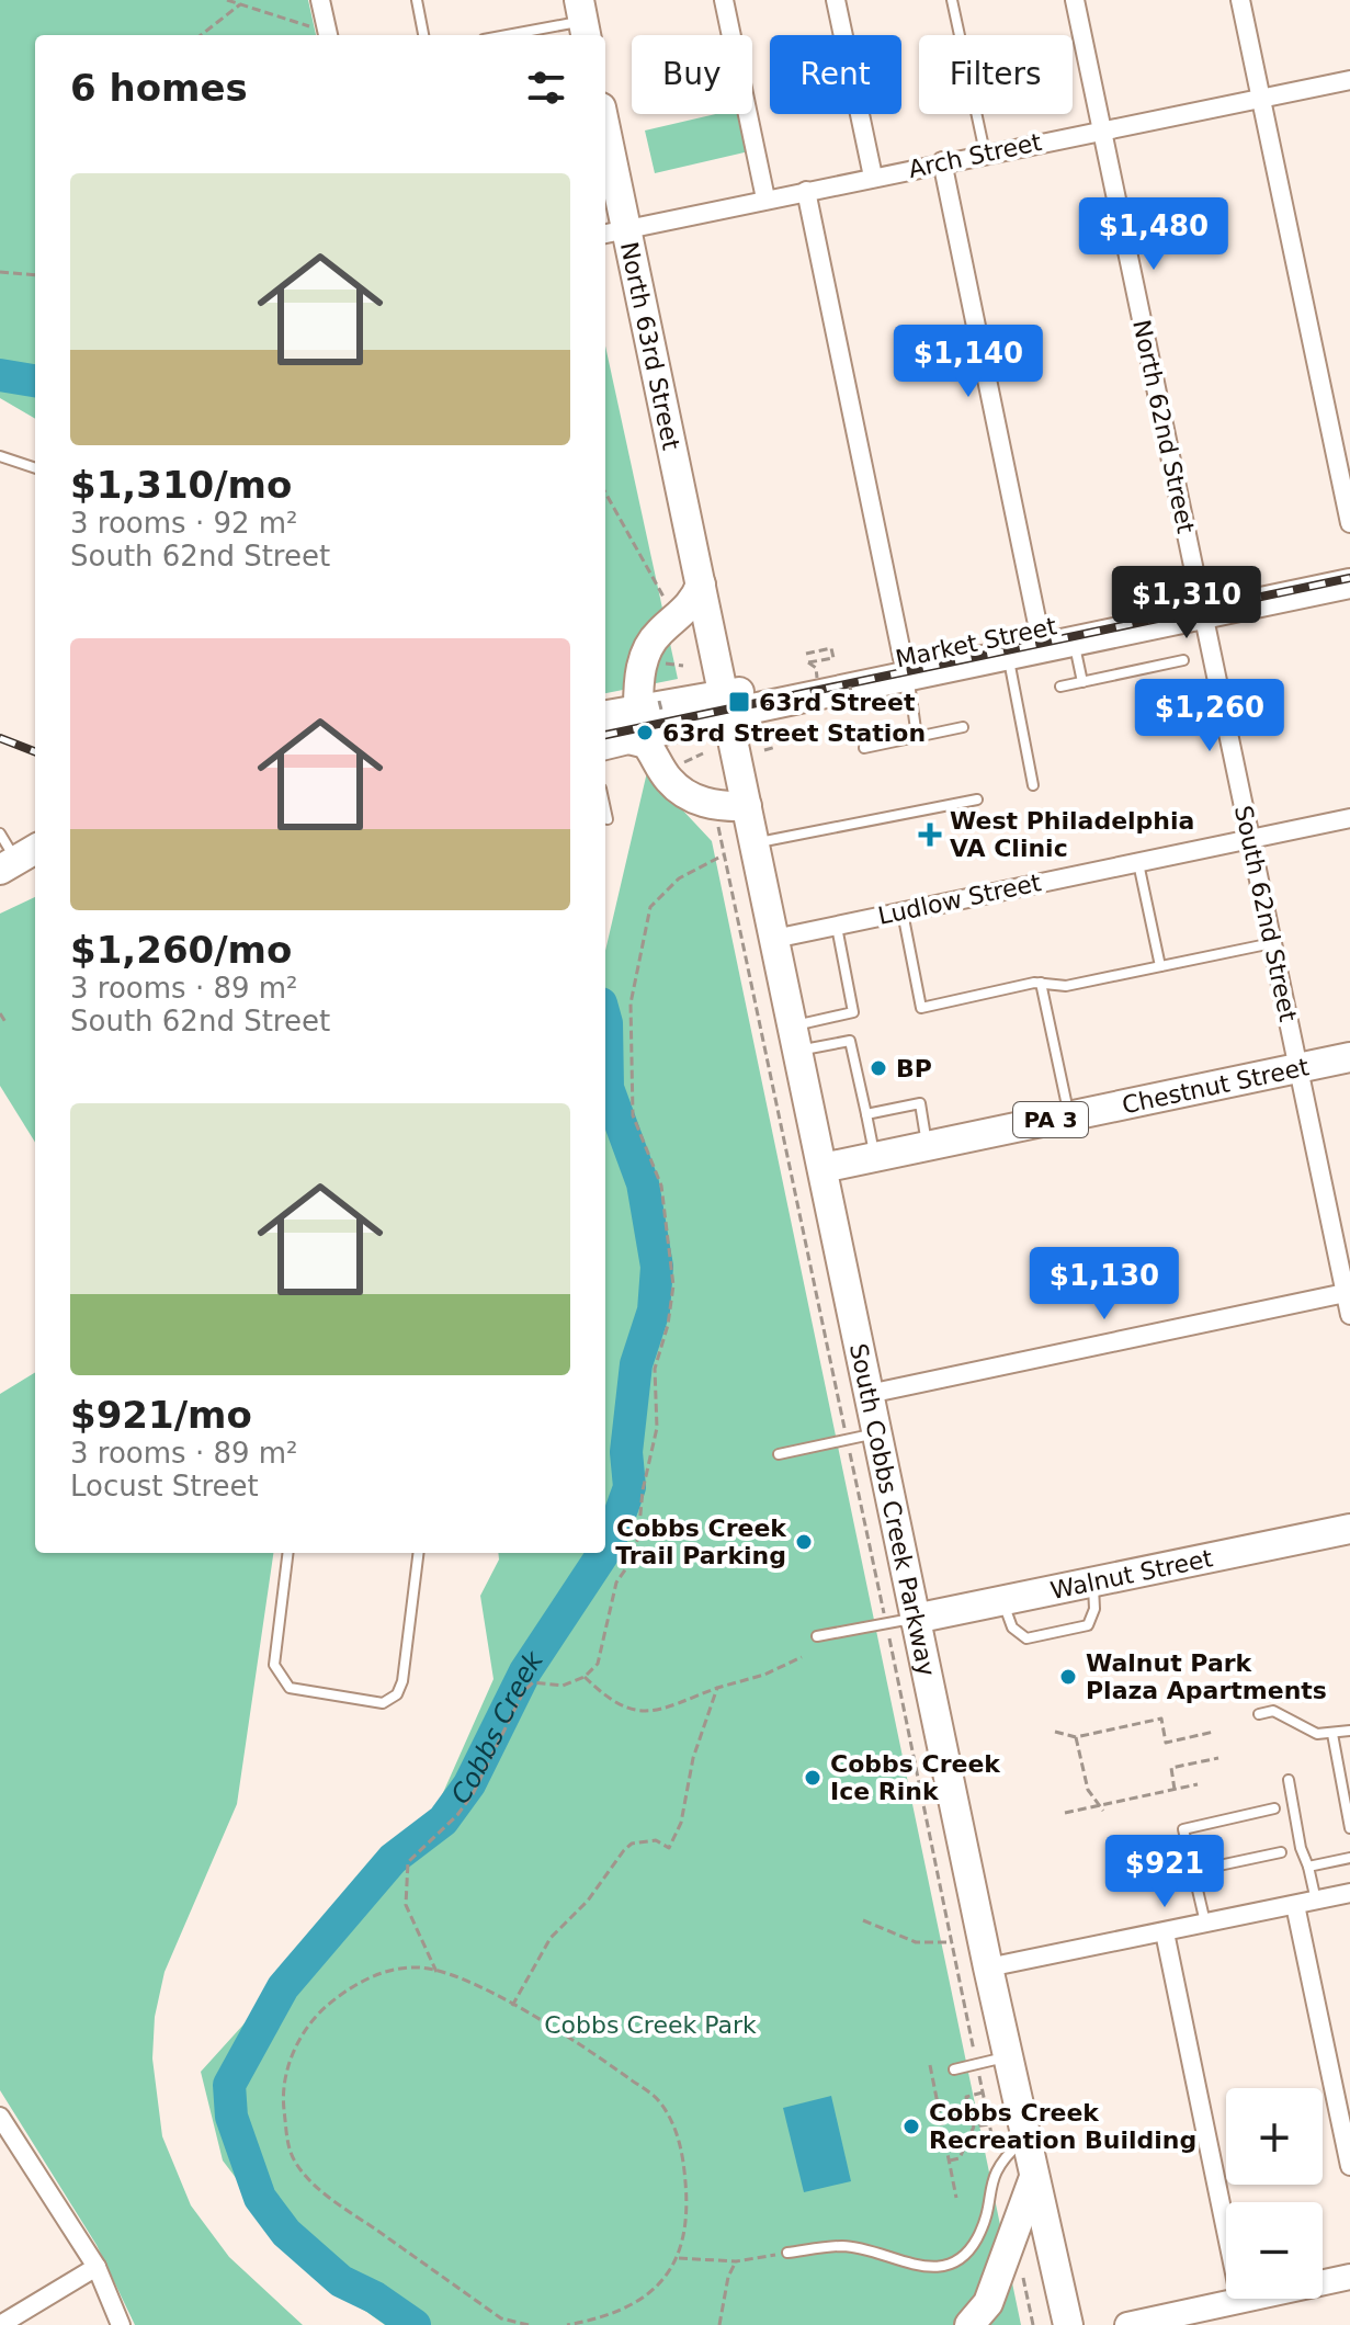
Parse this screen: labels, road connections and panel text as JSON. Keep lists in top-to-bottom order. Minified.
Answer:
{"streets":{"main road":["North 63rd Street","Market Street","Chestnut Street","PA 3","South Cobbs Creek Parkway","Walnut Street"],"street":["Arch Street","North 62nd Street","Ludlow Street","South 62nd Street"]},"crossings":[["Arch Street","North 63rd Street"],["Arch Street","North 62nd Street"],["North 63rd Street","Market Street"],["North 63rd Street","South Cobbs Creek Parkway"],["North 62nd Street","Market Street"],["North 62nd Street","South 62nd Street"],["Market Street","South 62nd Street"],["Market Street","South Cobbs Creek Parkway"],["Ludlow Street","South 62nd Street"],["Ludlow Street","South Cobbs Creek Parkway"],["South 62nd Street","Chestnut Street"],["Chestnut Street","South Cobbs Creek Parkway"],["South Cobbs Creek Parkway","Walnut Street"]],"water":["Cobbs Creek"],"parks":["Cobbs Creek Park"],"places":{"transit":["63rd Street"],"other":["63rd Street Station","BP","Cobbs Creek Trail Parking","Walnut Park Plaza Apartments","Cobbs Creek Ice Rink","Cobbs Creek Recreation Building"],"health":["West Philadelphia VA Clinic"]},"page":{"chip":["Buy","Rent","Filters"],"heading":"6 homes","list":[{"name":"$1,310/mo","note":"3 rooms · 92 m² · South 62nd Street"},{"name":"$1,260/mo","note":"3 rooms · 89 m² · South 62nd Street"},{"name":"$921/mo","note":"3 rooms · 89 m² · Locust Street"}],"price":["$1,480","$1,140","$1,310","$1,260","$1,130","$921"],"map_buttons":["+","−"]}}
